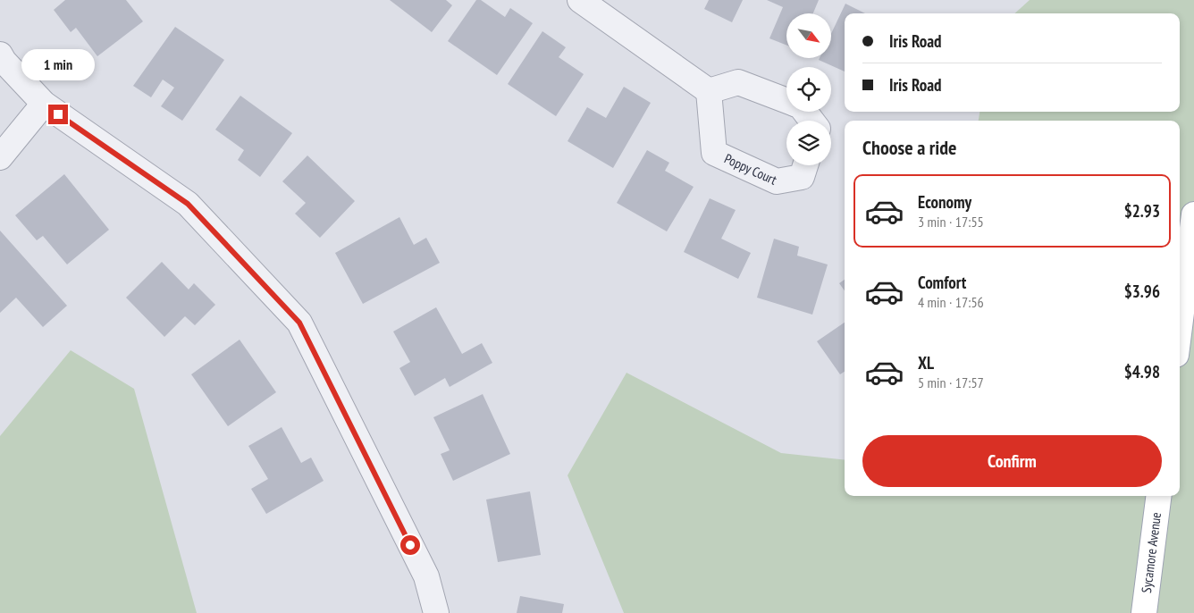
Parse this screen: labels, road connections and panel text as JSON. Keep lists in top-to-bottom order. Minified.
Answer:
{"streets":{"main road":["Sycamore Avenue"],"street":["Poppy Court"]},"north":"bottom right","page":{"banner":["Iris Road","Iris Road"],"bubble":"1 min","heading":"Choose a ride","list":[{"name":"Economy","note":"3 min · 17:55","value":"$2.93"},{"name":"Comfort","note":"4 min · 17:56","value":"$3.96"},{"name":"XL","note":"5 min · 17:57","value":"$4.98"}],"buttons":"Confirm"}}
